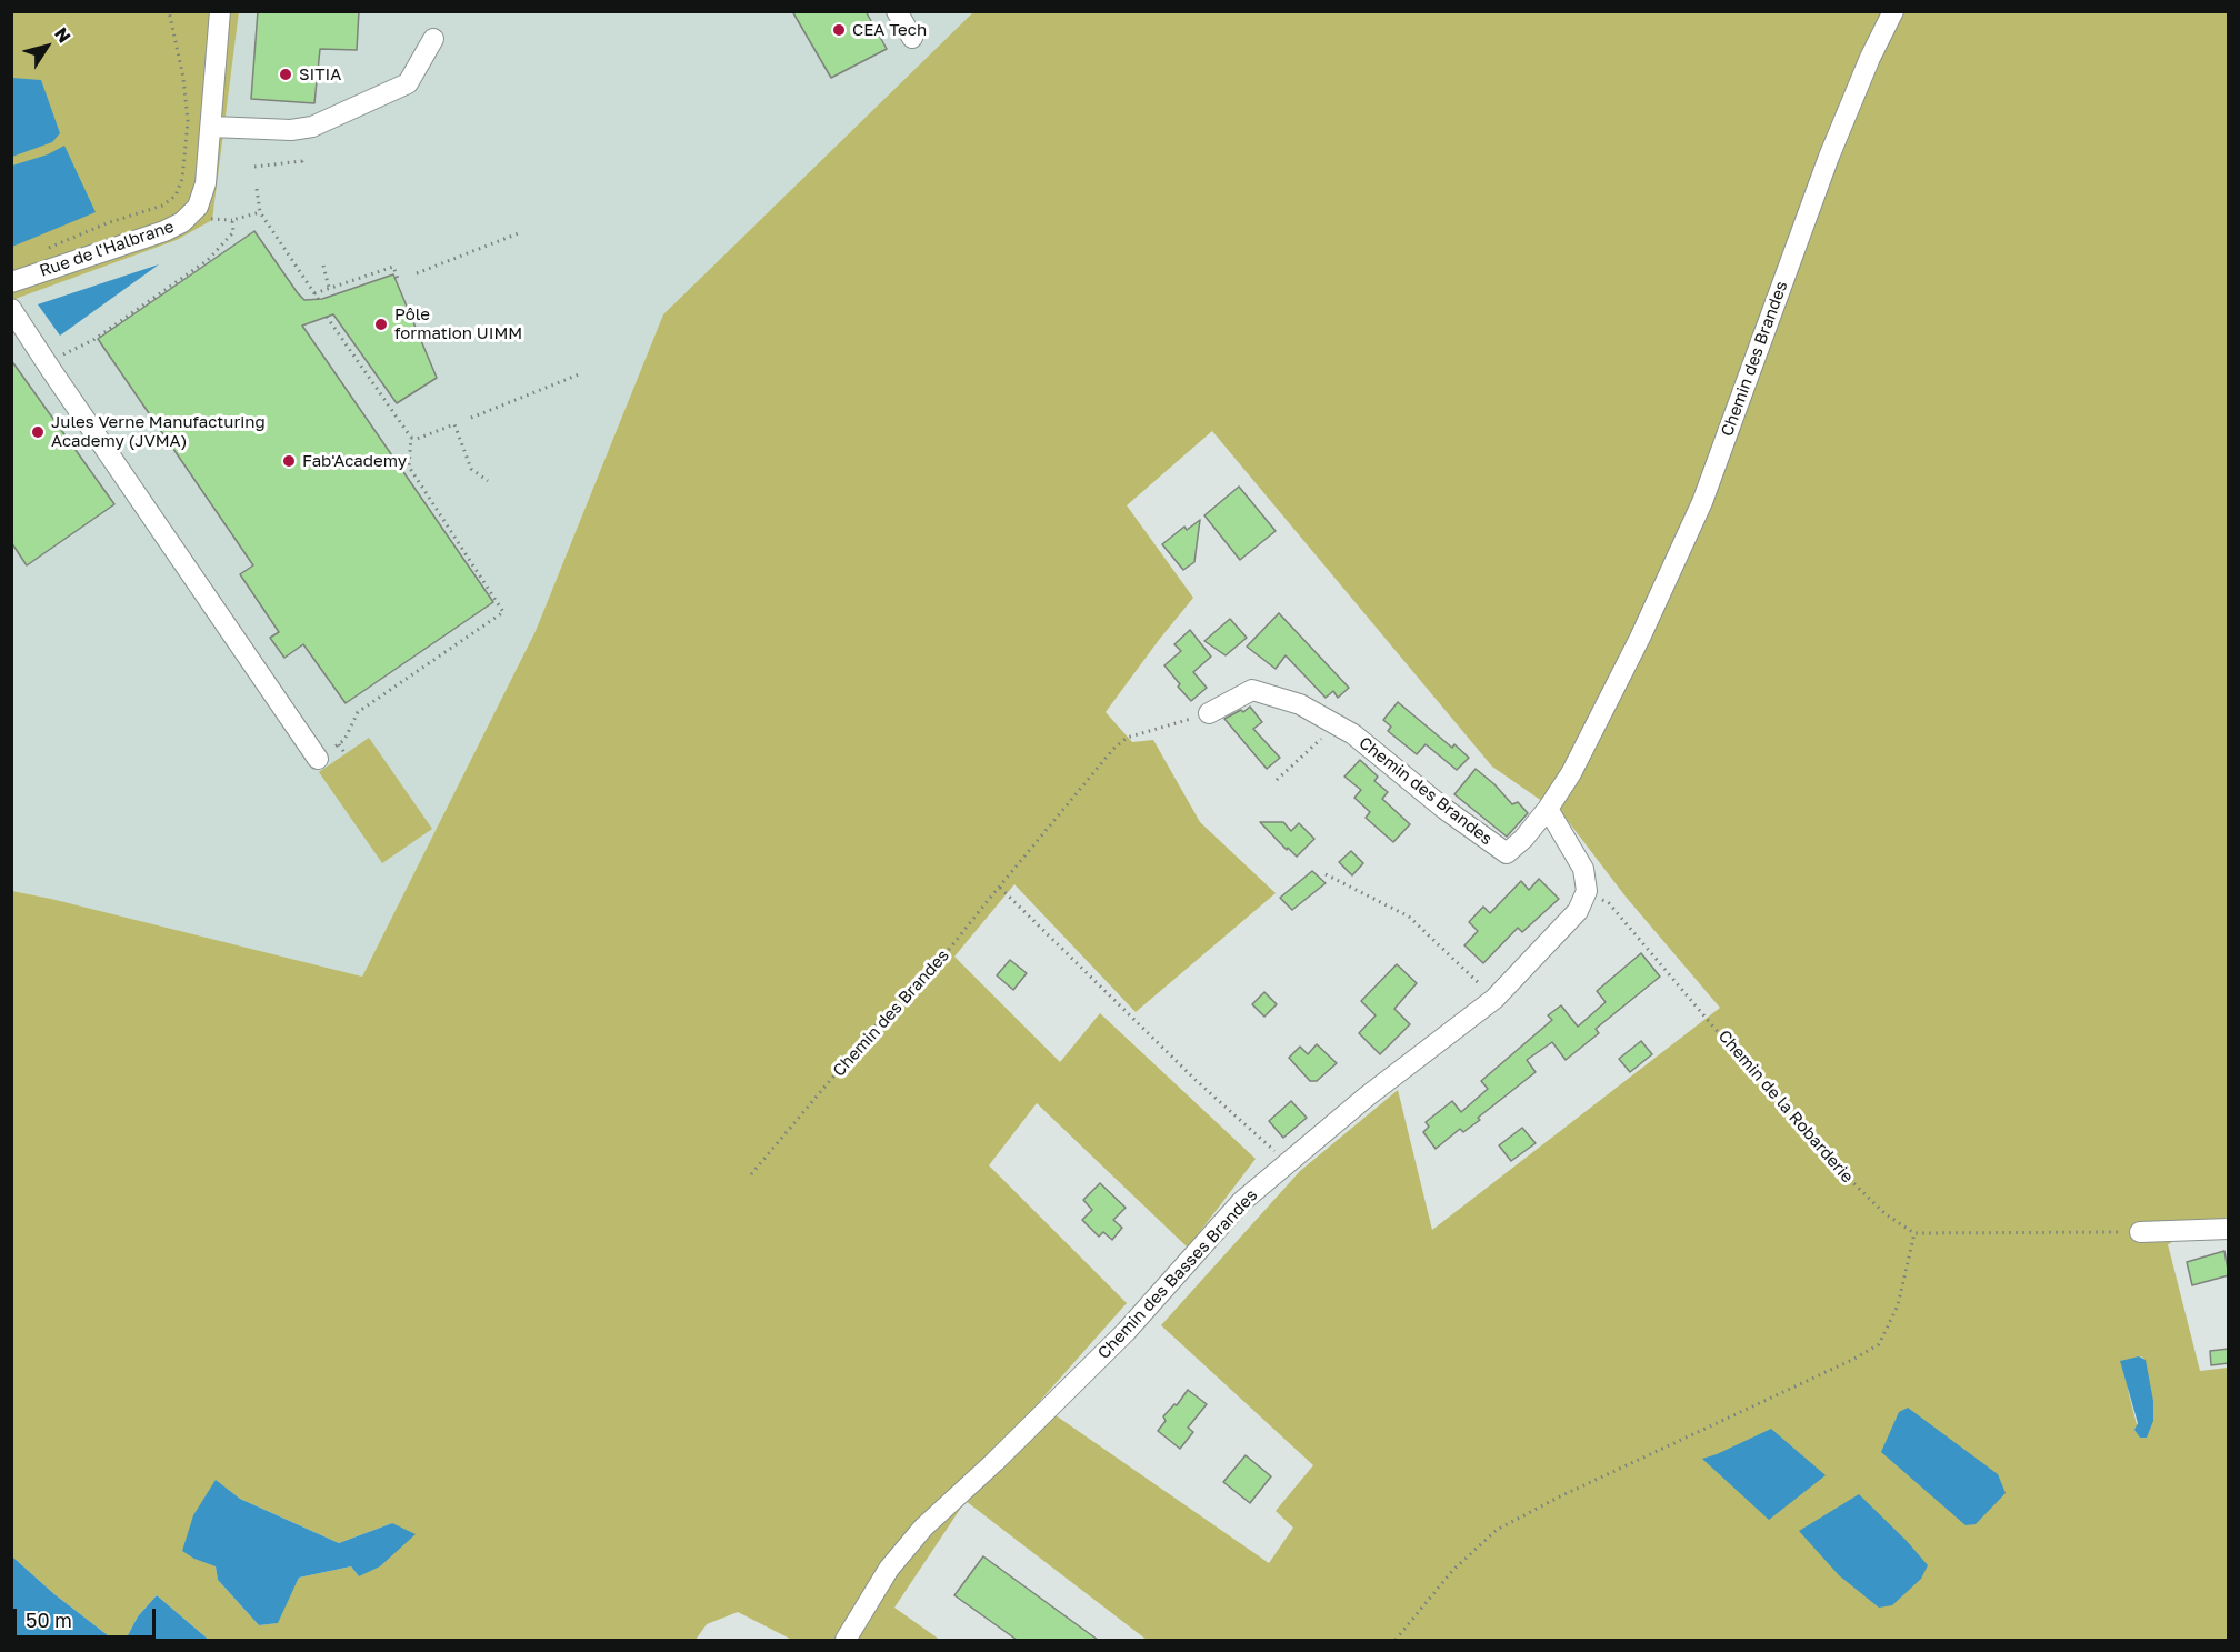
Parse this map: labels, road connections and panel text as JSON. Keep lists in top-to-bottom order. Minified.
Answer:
{"streets":{"street":["Rue de l'Halbrane","Chemin des Brandes","Chemin des Basses Brandes"],"path":["Chemin de la Robarderie"]},"crossings":[["Chemin de la Robarderie","Chemin des Basses Brandes"]],"places":["CEA Tech","SITIA","Pôle formation UIMM","Jules Verne Manufacturing Academy (JVMA)","Fab'Academy"],"scale_bar":"50 m","north":"top right"}
